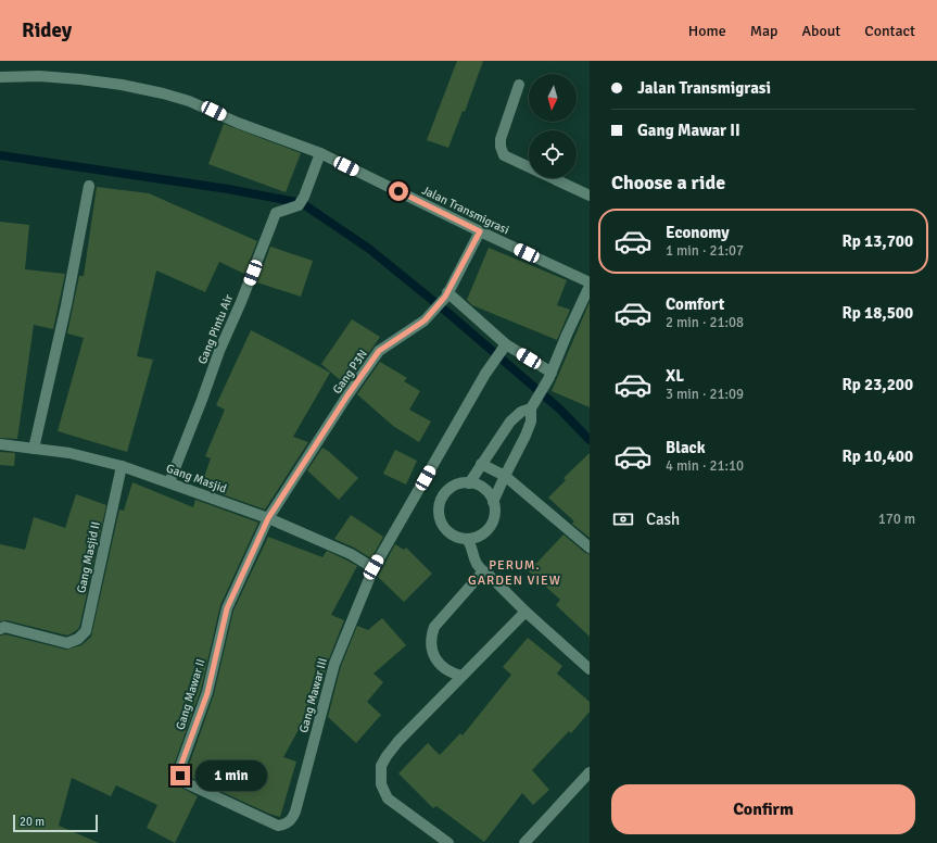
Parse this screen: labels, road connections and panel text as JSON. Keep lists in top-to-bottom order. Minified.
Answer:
{"streets":{"street":["Jalan Transmigrasi","Gang Pintu Air","Gang P3N","Gang Masjid","Gang Masjid II","Gang Mawar II","Gang Mawar III"]},"crossings":[["Jalan Transmigrasi","Gang Pintu Air"],["Jalan Transmigrasi","Gang P3N"],["Gang Pintu Air","Gang Masjid"],["Gang P3N","Gang Masjid"],["Gang P3N","Gang Mawar II"],["Gang Masjid","Gang Masjid II"],["Gang Masjid","Gang Mawar II"],["Gang Masjid","Gang Mawar III"],["Gang Mawar II","Gang Mawar III"]],"districts":["PERUM. GARDEN VIEW"],"scale_bar":"20 m","north":"bottom","page":{"header":"Ridey","nav":["Home","Map","About","Contact"],"banner":["Jalan Transmigrasi","Gang Mawar II"],"heading":"Choose a ride","list":[{"name":"Economy","note":"1 min · 21:07","value":"Rp 13,700"},{"name":"Comfort","note":"2 min · 21:08","value":"Rp 18,500"},{"name":"XL","note":"3 min · 21:09","value":"Rp 23,200"},{"name":"Black","note":"4 min · 21:10","value":"Rp 10,400"}],"pay":["Cash","170 m"],"bubble":"1 min","buttons":"Confirm","scale":"20 m"}}
